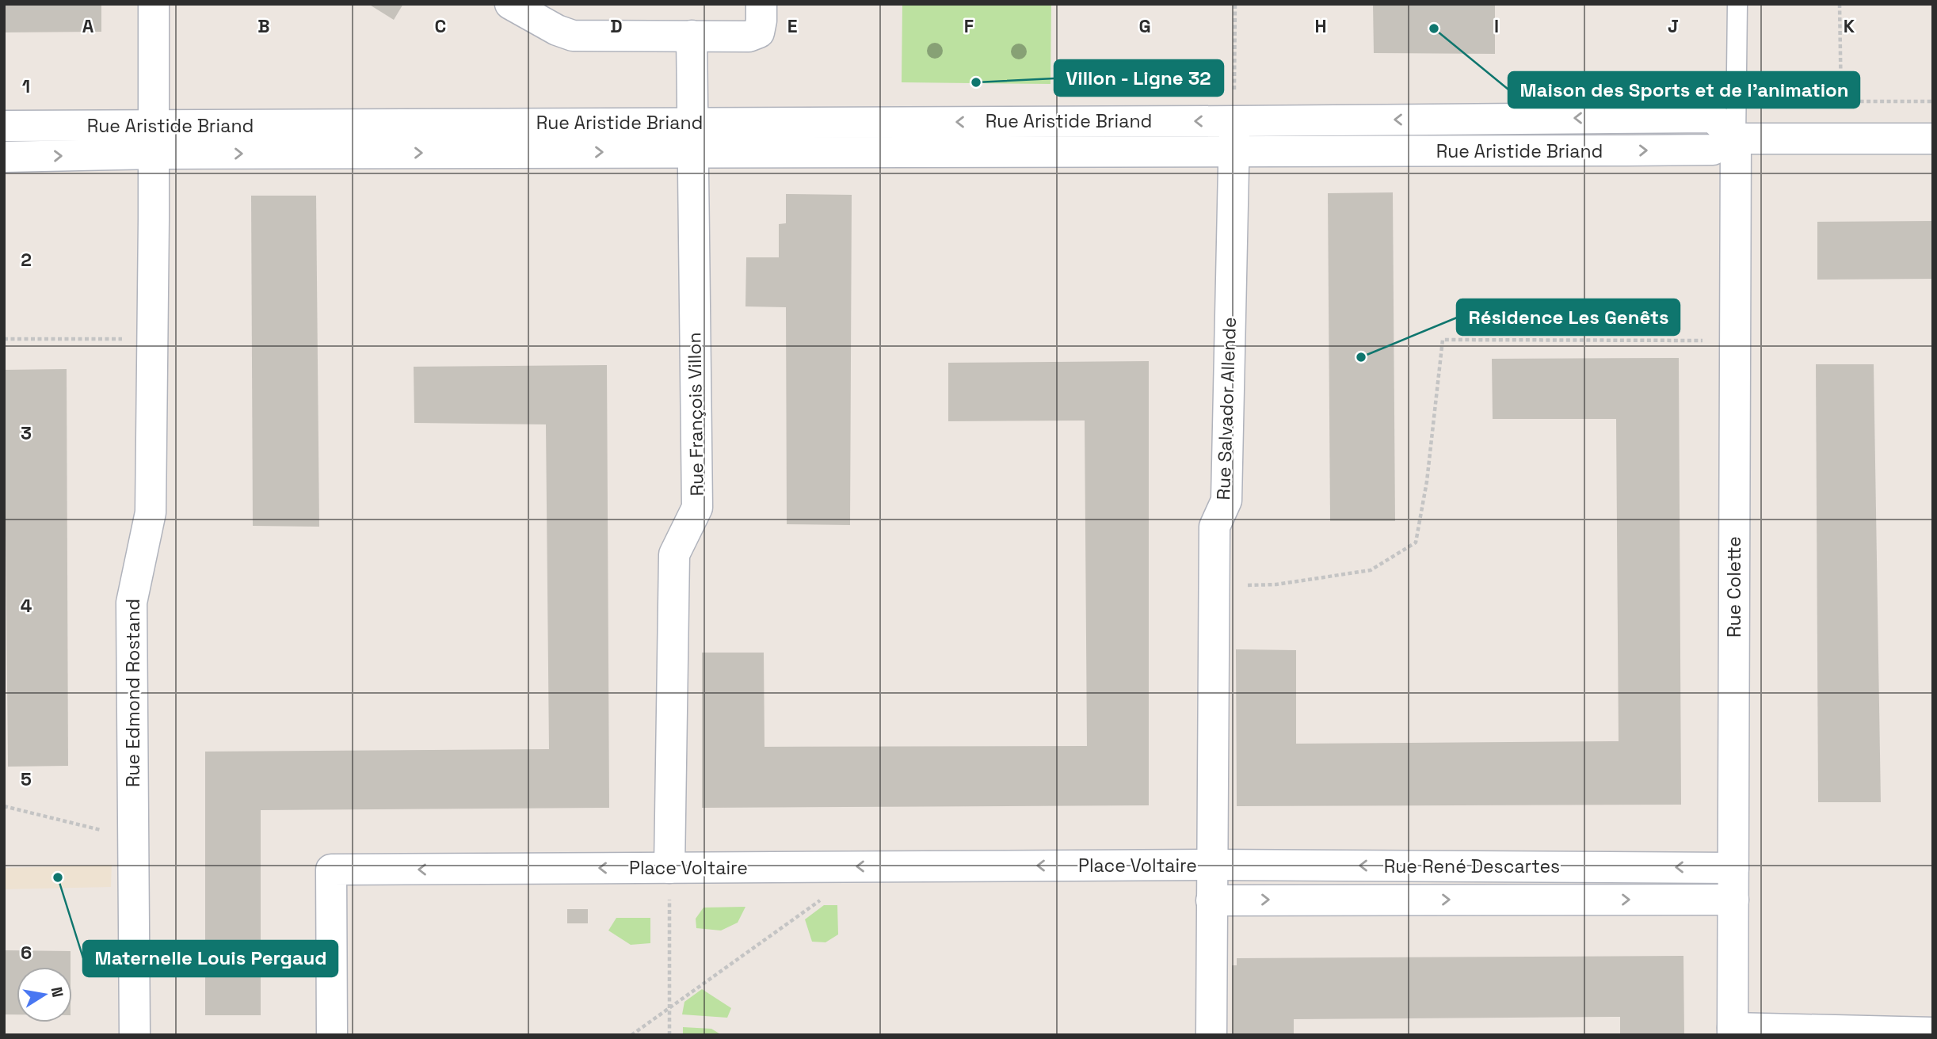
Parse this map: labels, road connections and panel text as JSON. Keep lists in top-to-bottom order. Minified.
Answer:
{"streets":{"street":["Rue Aristide Briand","Rue Salvador Allende","Rue François Villon","Rue Colette","Rue Edmond Rostand","Place Voltaire","Rue René Descartes"]},"crossings":[["Rue Aristide Briand","Rue Salvador Allende"],["Rue Aristide Briand","Rue François Villon"],["Rue Aristide Briand","Rue Colette"],["Rue Aristide Briand","Rue Edmond Rostand"],["Rue Salvador Allende","Place Voltaire"],["Rue Salvador Allende","Rue René Descartes"],["Rue François Villon","Place Voltaire"],["Rue Colette","Rue René Descartes"],["Place Voltaire","Rue René Descartes"]],"one_way":["Place Voltaire"],"places":["Maison des Sports et de l'animation","Villon - Ligne 32","Résidence Les Genêts","Maternelle Louis Pergaud"],"north":"right","grid":{"columns":["A","B","C","D","E","F","G","H","I","J","K"],"rows":["1","2","3","4","5","6"]}}
